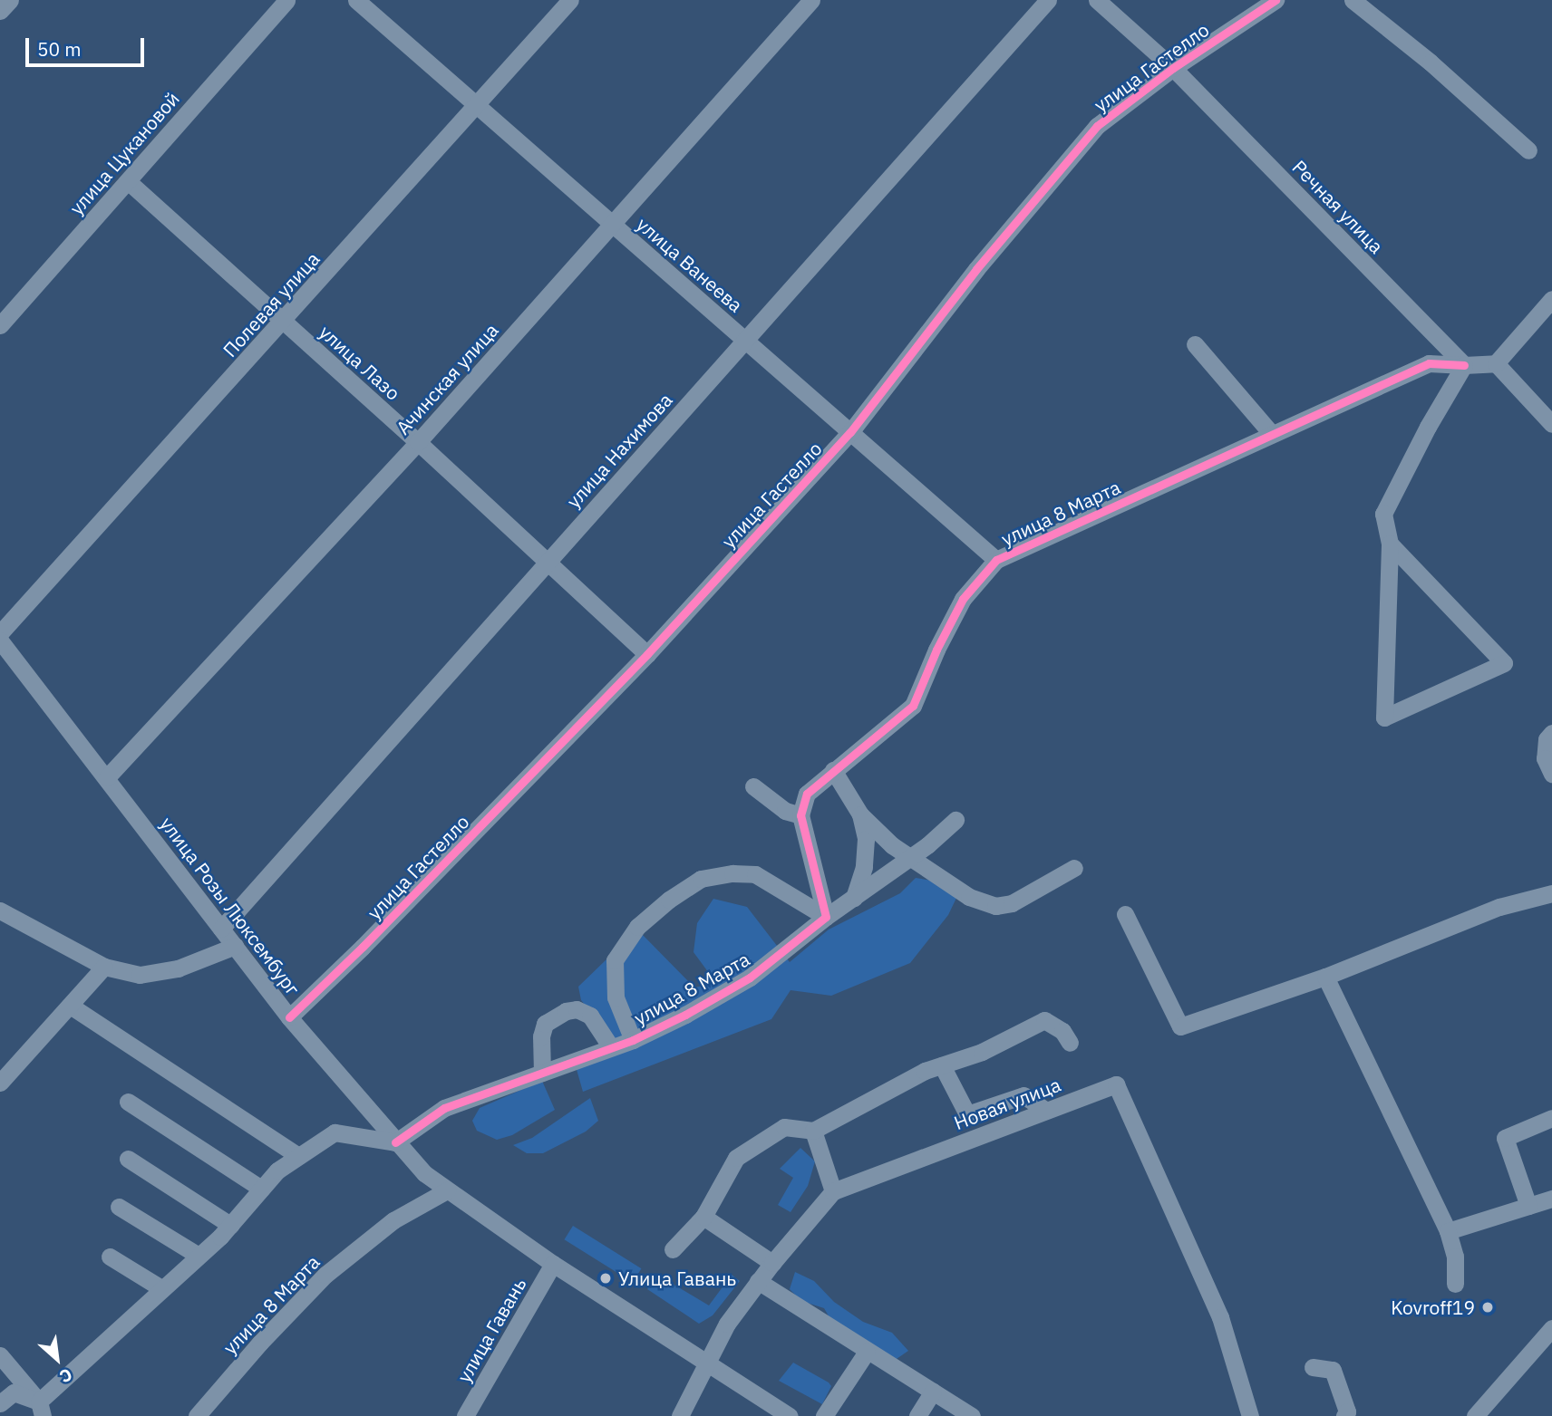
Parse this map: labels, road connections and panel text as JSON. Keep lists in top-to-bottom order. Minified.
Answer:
{"streets":{"street":["улица Гастелло","улица Цукановой","Речная улица","улица Ванеева","Полевая улица","улица Лазо","Ачинская улица","улица Нахимова","улица 8 Марта","улица Розы Люксембург","Новая улица","улица Гавань"]},"crossings":[["улица Гастелло","Речная улица"],["улица Гастелло","улица Ванеева"],["улица Гастелло","улица Лазо"],["улица Гастелло","улица Розы Люксембург"],["улица Цукановой","улица Лазо"],["Речная улица","улица 8 Марта"],["улица Ванеева","Полевая улица"],["улица Ванеева","Ачинская улица"],["улица Ванеева","улица Нахимова"],["улица Ванеева","улица 8 Марта"],["Полевая улица","улица Лазо"],["улица Лазо","Ачинская улица"],["улица Лазо","улица Нахимова"],["Ачинская улица","улица Розы Люксембург"],["улица Нахимова","улица Розы Люксембург"],["улица 8 Марта","улица Розы Люксембург"],["улица Розы Люксембург","Новая улица"],["улица Розы Люксембург","улица Гавань"]],"places":["Улица Гавань","Kovroff19"],"scale_bar":"50 m","north":"bottom right"}
